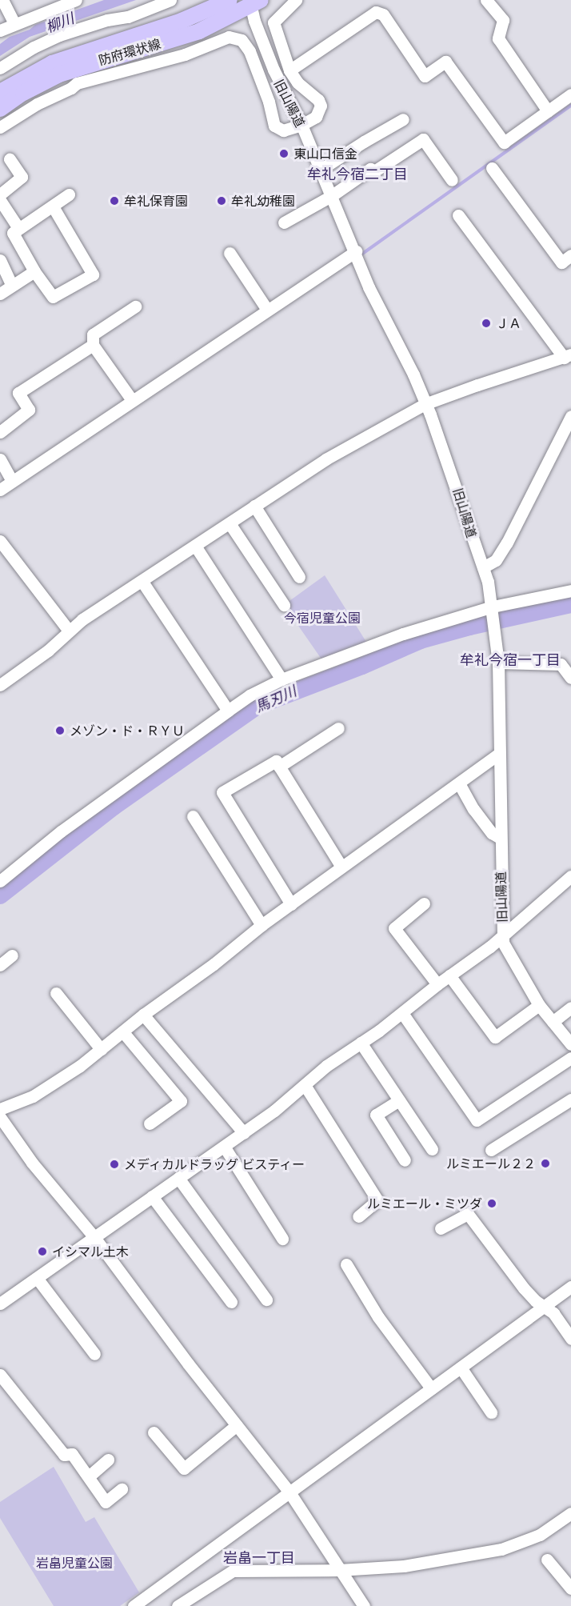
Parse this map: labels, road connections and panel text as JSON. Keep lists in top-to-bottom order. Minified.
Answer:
{"streets":{"main road":["防府環状線"],"street":["旧山陽道"]},"crossings":[["防府環状線","旧山陽道"]],"districts":["牟礼今宿二丁目","牟礼今宿一丁目","岩畠一丁目"],"water":["柳川","馬刃川"],"parks":["今宿児童公園","岩畠児童公園"],"places":["東山口信金","牟礼保育園","牟礼幼稚園","ＪＡ","メゾン・ド・ＲＹＵ","ルミエール２２","メディカルドラッグ ビスティー","ルミエール・ミツダ","イシマル土木"]}
